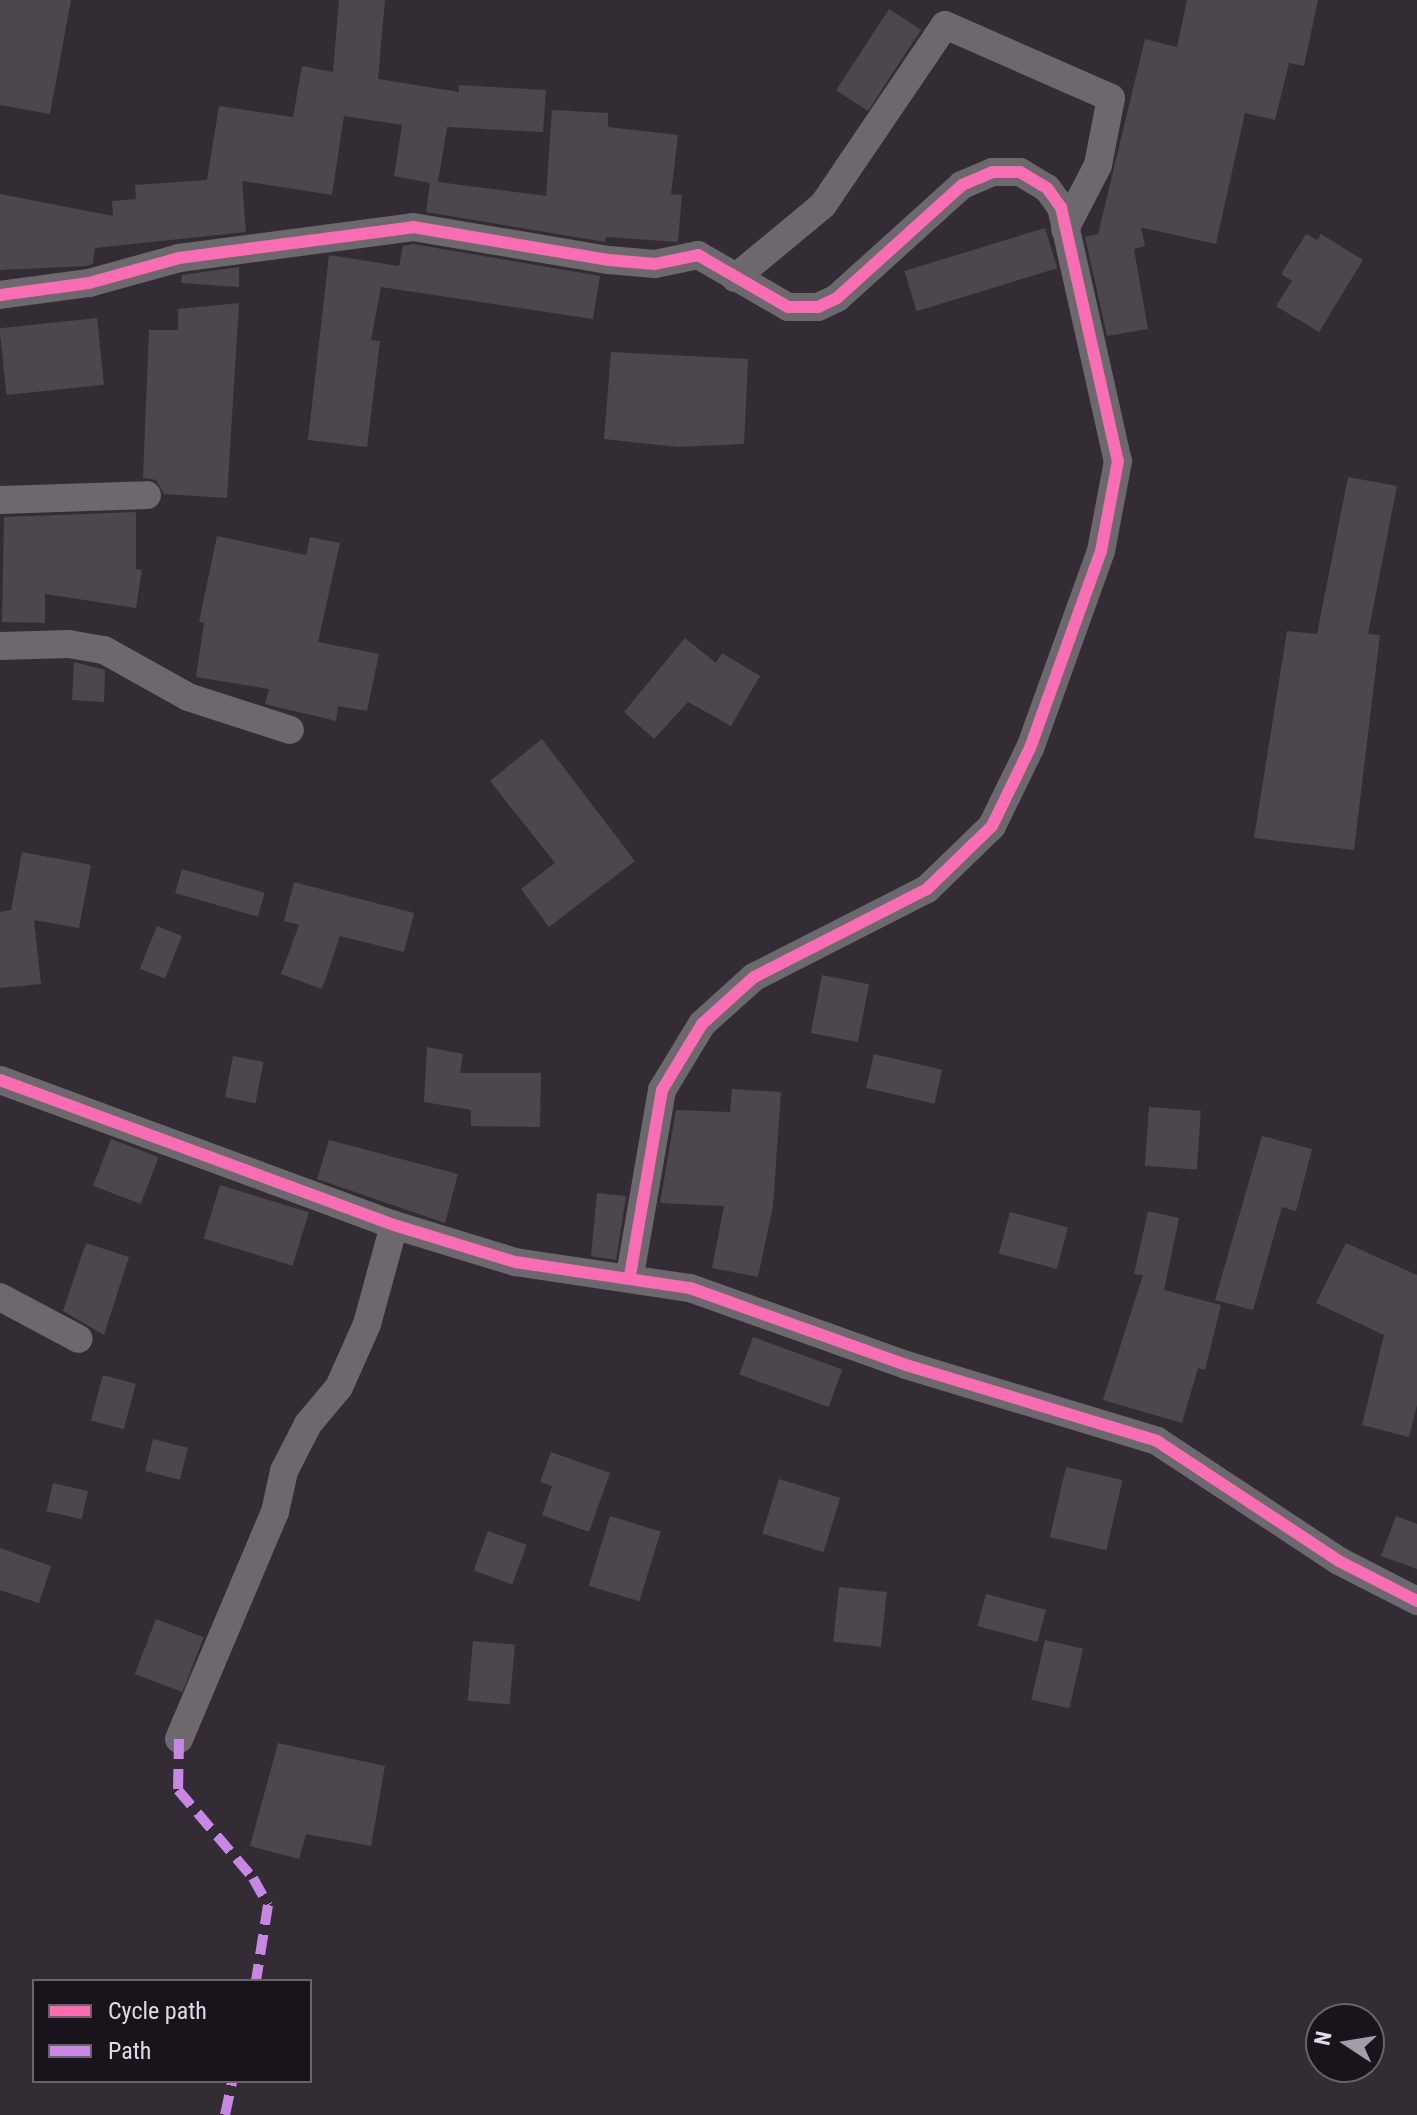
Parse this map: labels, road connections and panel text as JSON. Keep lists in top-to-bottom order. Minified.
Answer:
{"legend":["Cycle path","Path"],"north":"left"}
